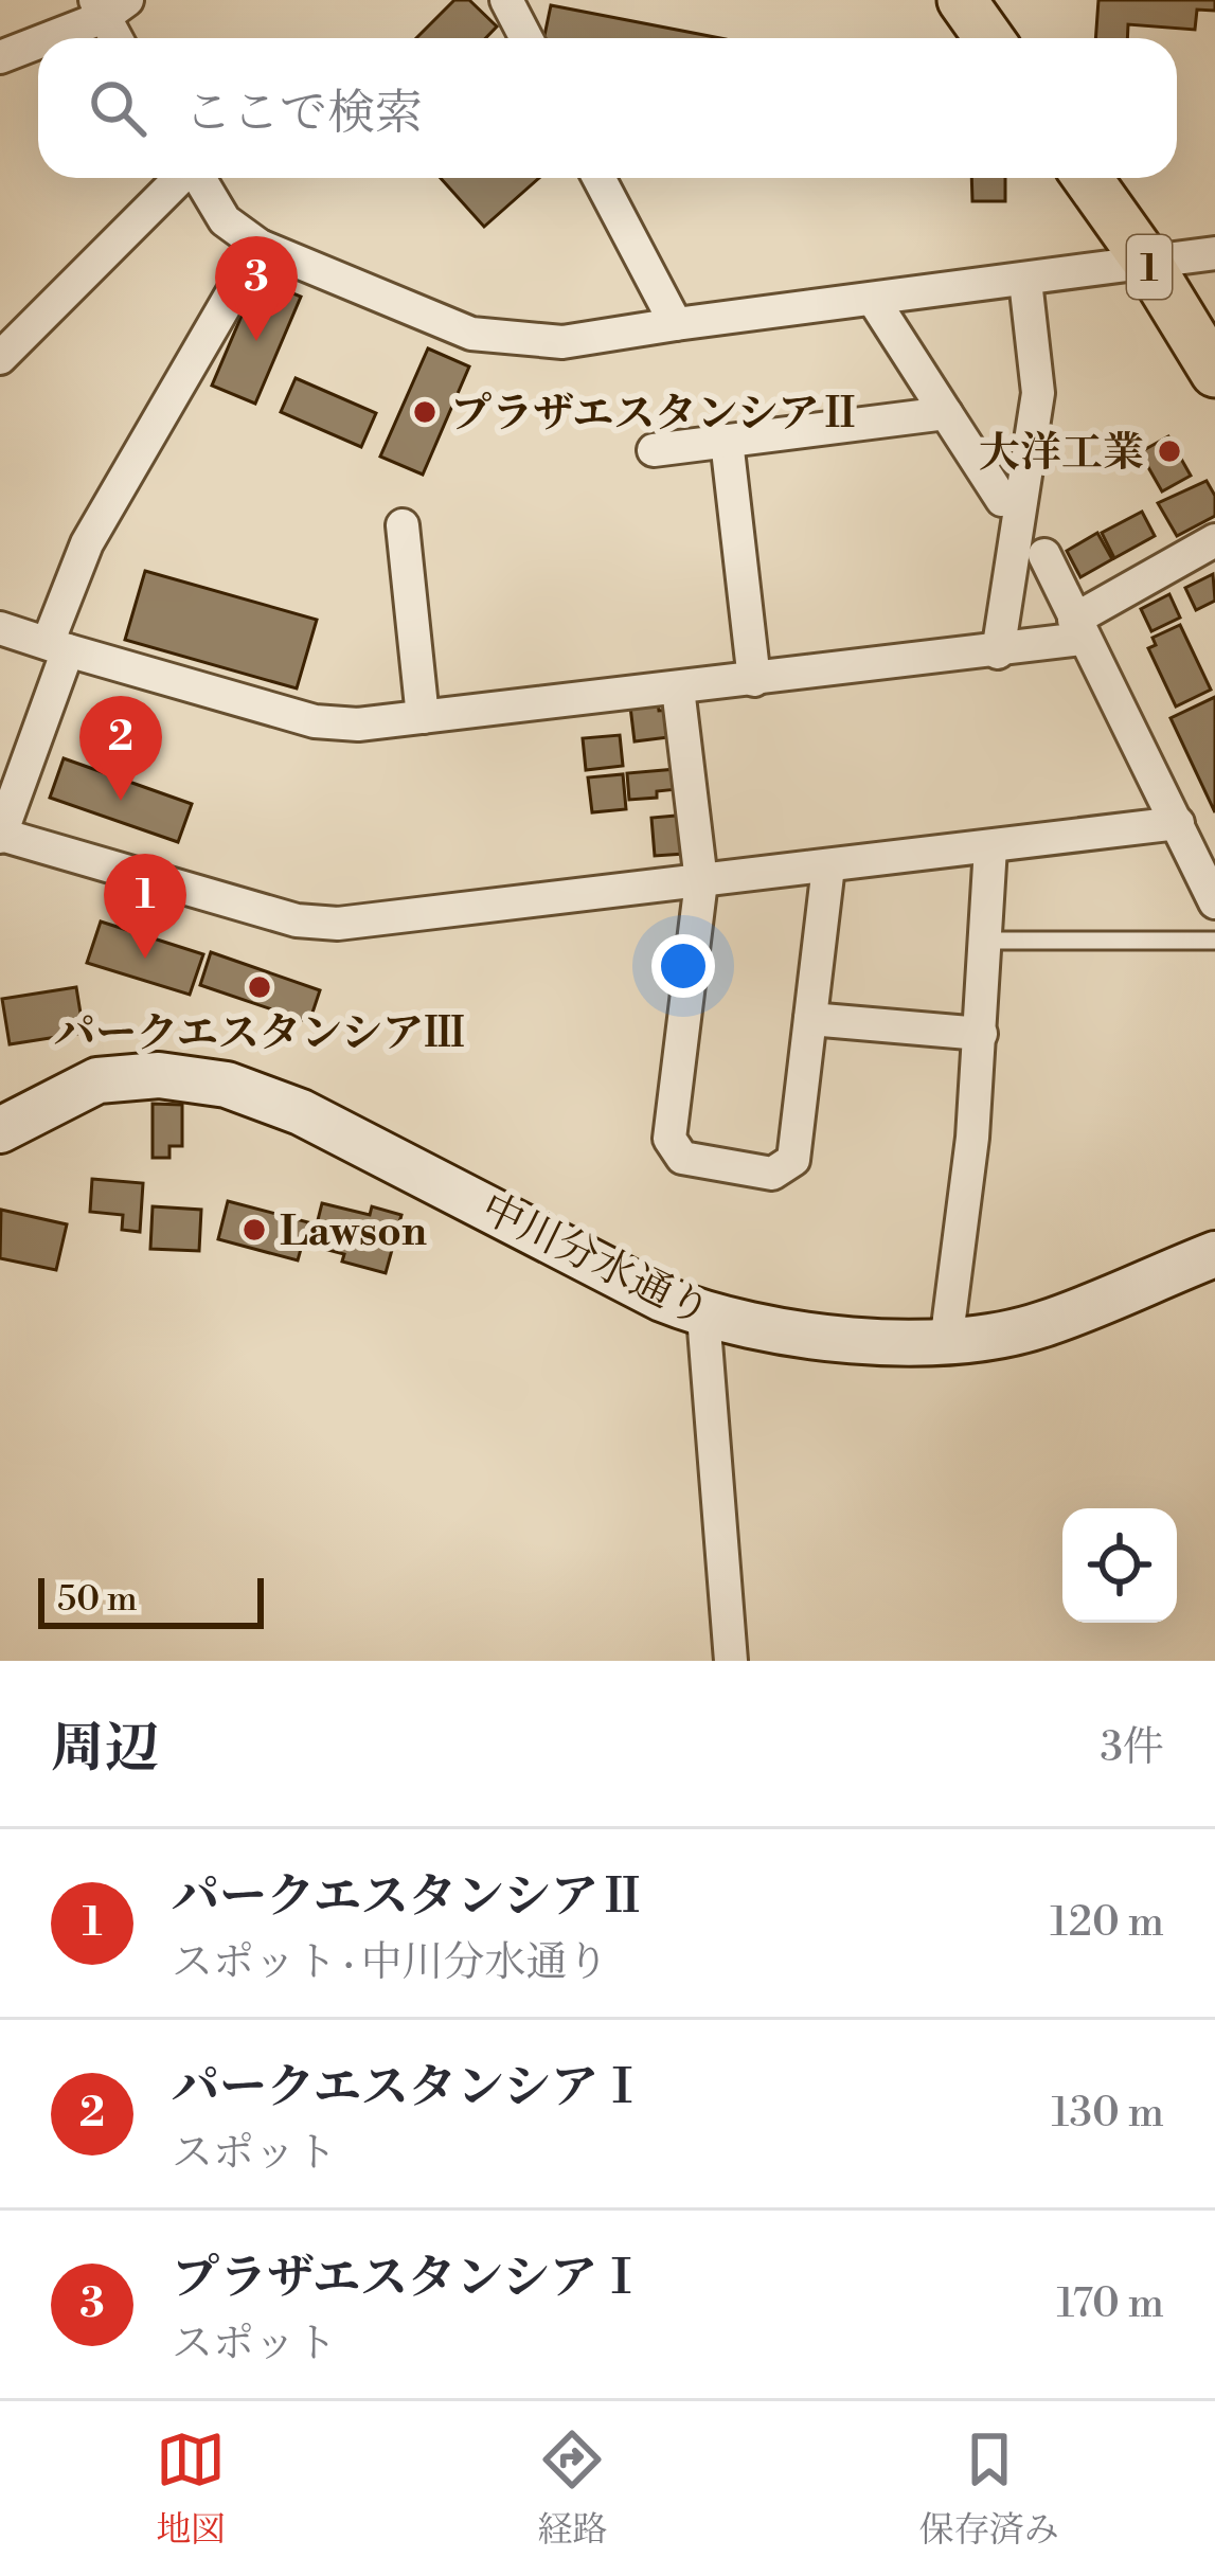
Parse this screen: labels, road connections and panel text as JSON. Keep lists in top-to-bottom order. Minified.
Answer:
{"streets":{"main road":["1"],"street":["中川分水通り"]},"places":["プラザエスタンシアⅡ","大洋工業","パークエスタンシアⅢ","Lawson"],"scale_bar":"50 m","page":{"search":"ここで検索","pins":["3","2","1"],"scale":"50 m","heading":["周辺","3件"],"list":[{"mark":"1","name":"パークエスタンシアⅡ","note":"スポット · 中川分水通り","value":"120 m"},{"mark":"2","name":"パークエスタンシアⅠ","note":"スポット","value":"130 m"},{"mark":"3","name":"プラザエスタンシアⅠ","note":"スポット","value":"170 m"}],"nav":["地図","経路","保存済み"]}}
